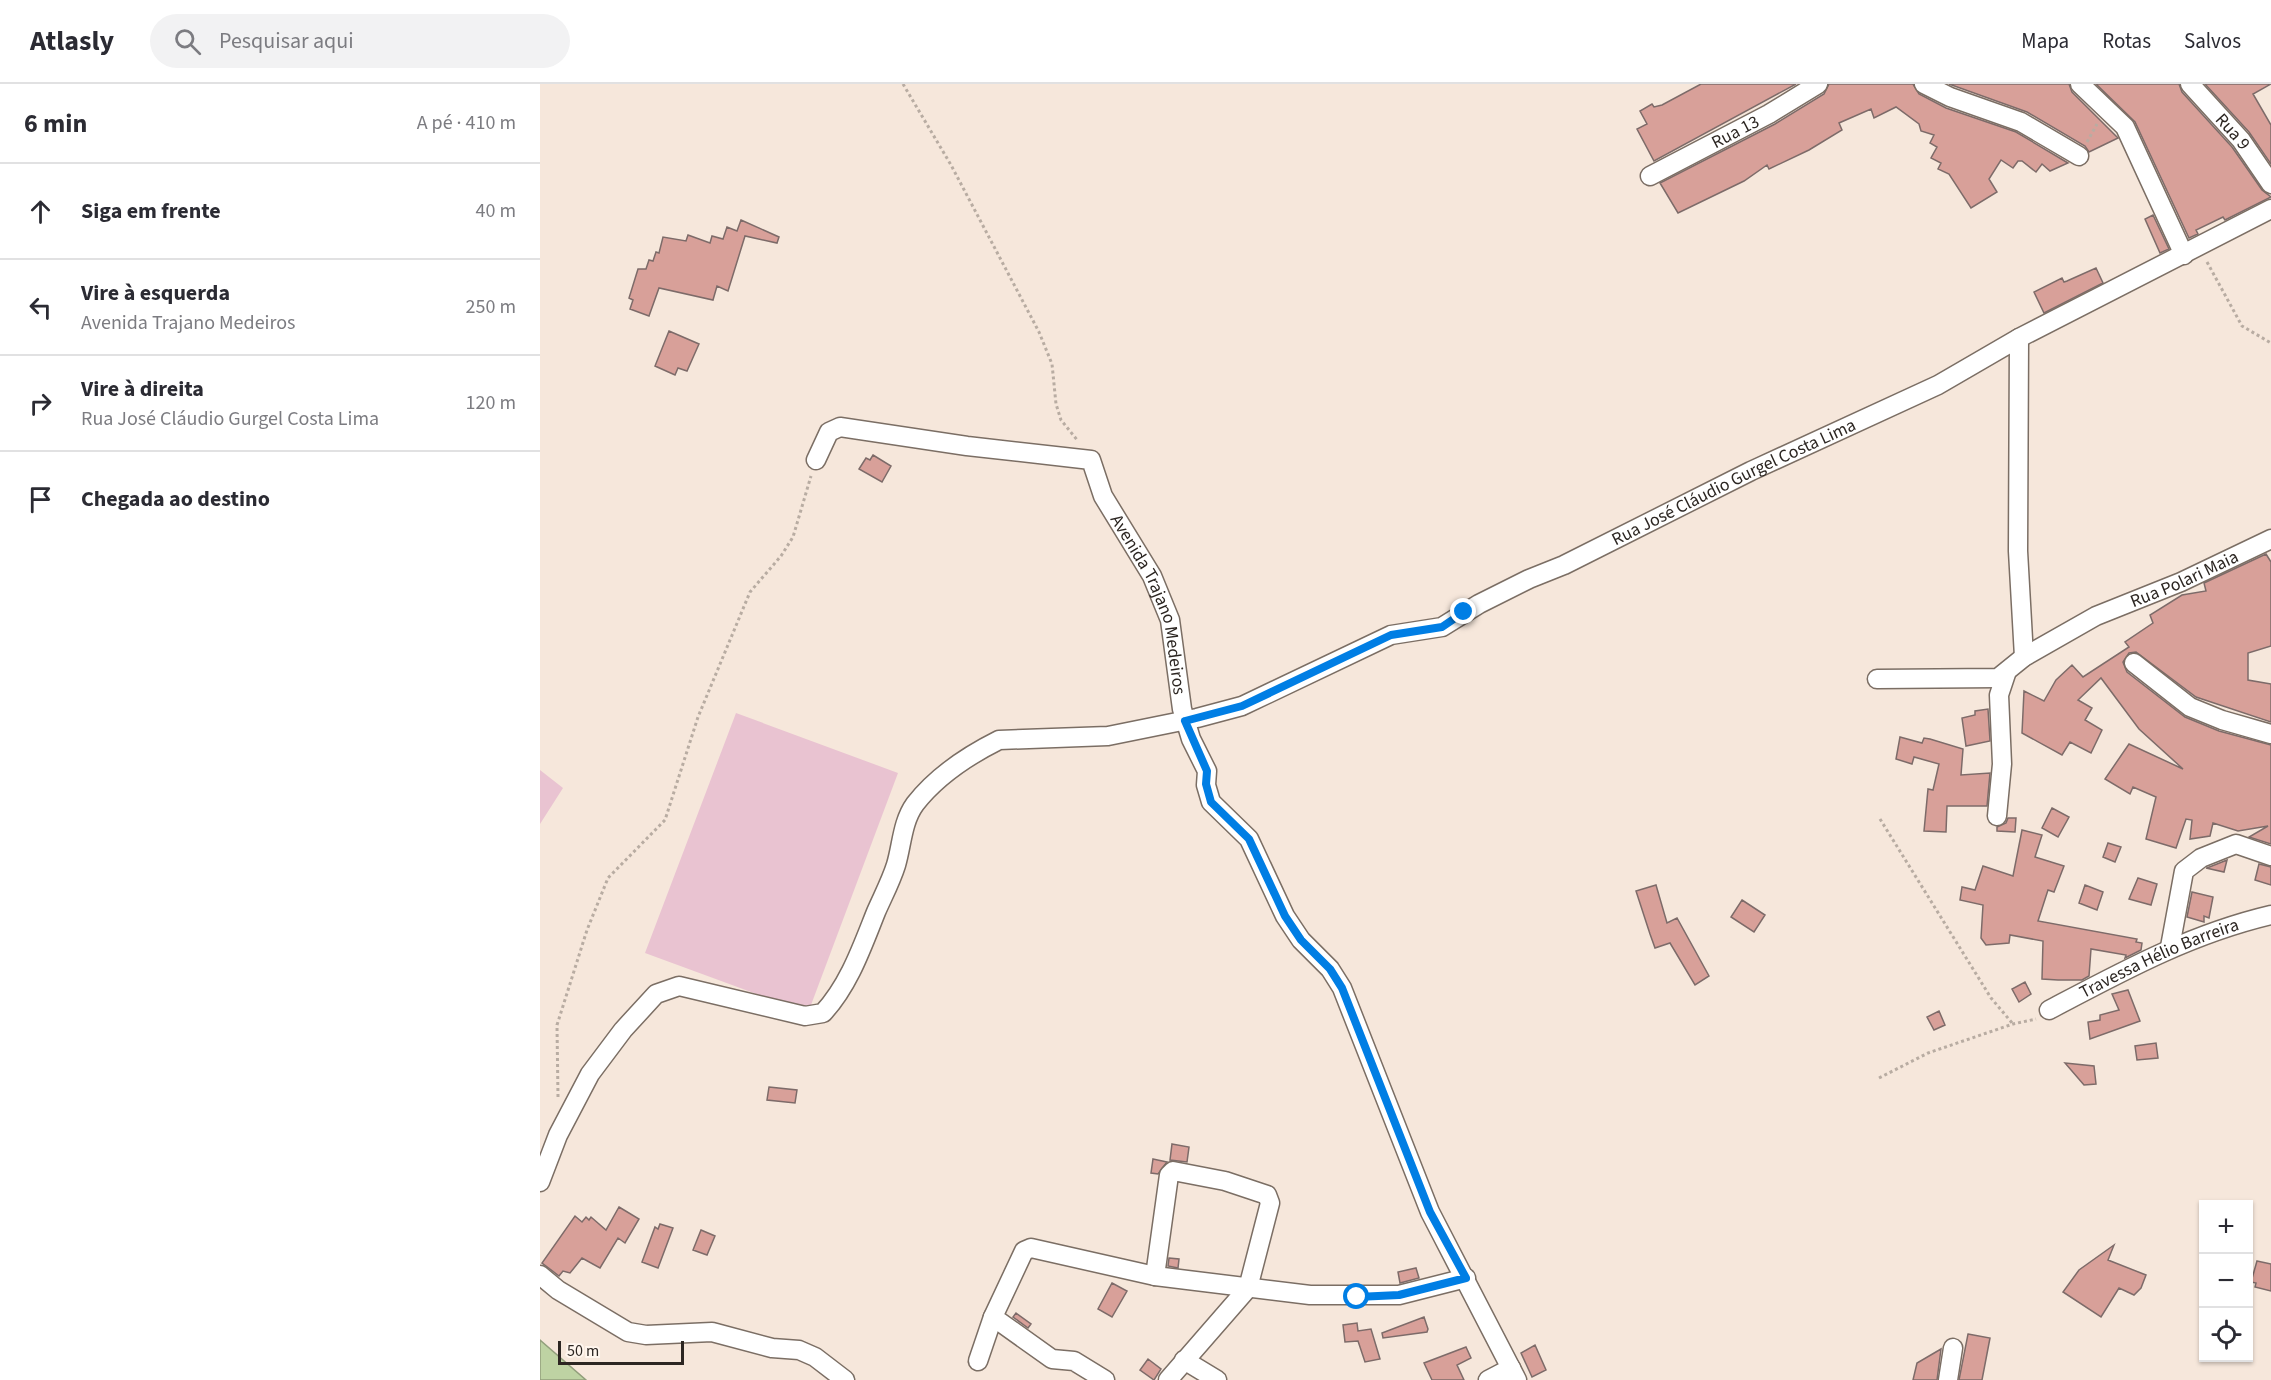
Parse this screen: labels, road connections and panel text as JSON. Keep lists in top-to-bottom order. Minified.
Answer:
{"streets":{"street":["Rua 13","Rua 9","Rua José Cláudio Gurgel Costa Lima","Rua Polari Maia","Avenida Trajano Medeiros","Travessa Hélio Barreira"]},"crossings":[["Rua José Cláudio Gurgel Costa Lima","Avenida Trajano Medeiros"]],"scale_bar":"50 m","page":{"header":"Atlasly","search":"Pesquisar aqui","nav":["Mapa","Rotas","Salvos"],"heading":["6 min","A pé · 410 m"],"list":[["Siga em frente","40 m"],["Vire à esquerda","Avenida Trajano Medeiros","250 m"],["Vire à direita","Rua José Cláudio Gurgel Costa Lima","120 m"],"Chegada ao destino"],"map_buttons":["+","−"],"scale":"50 m"}}
